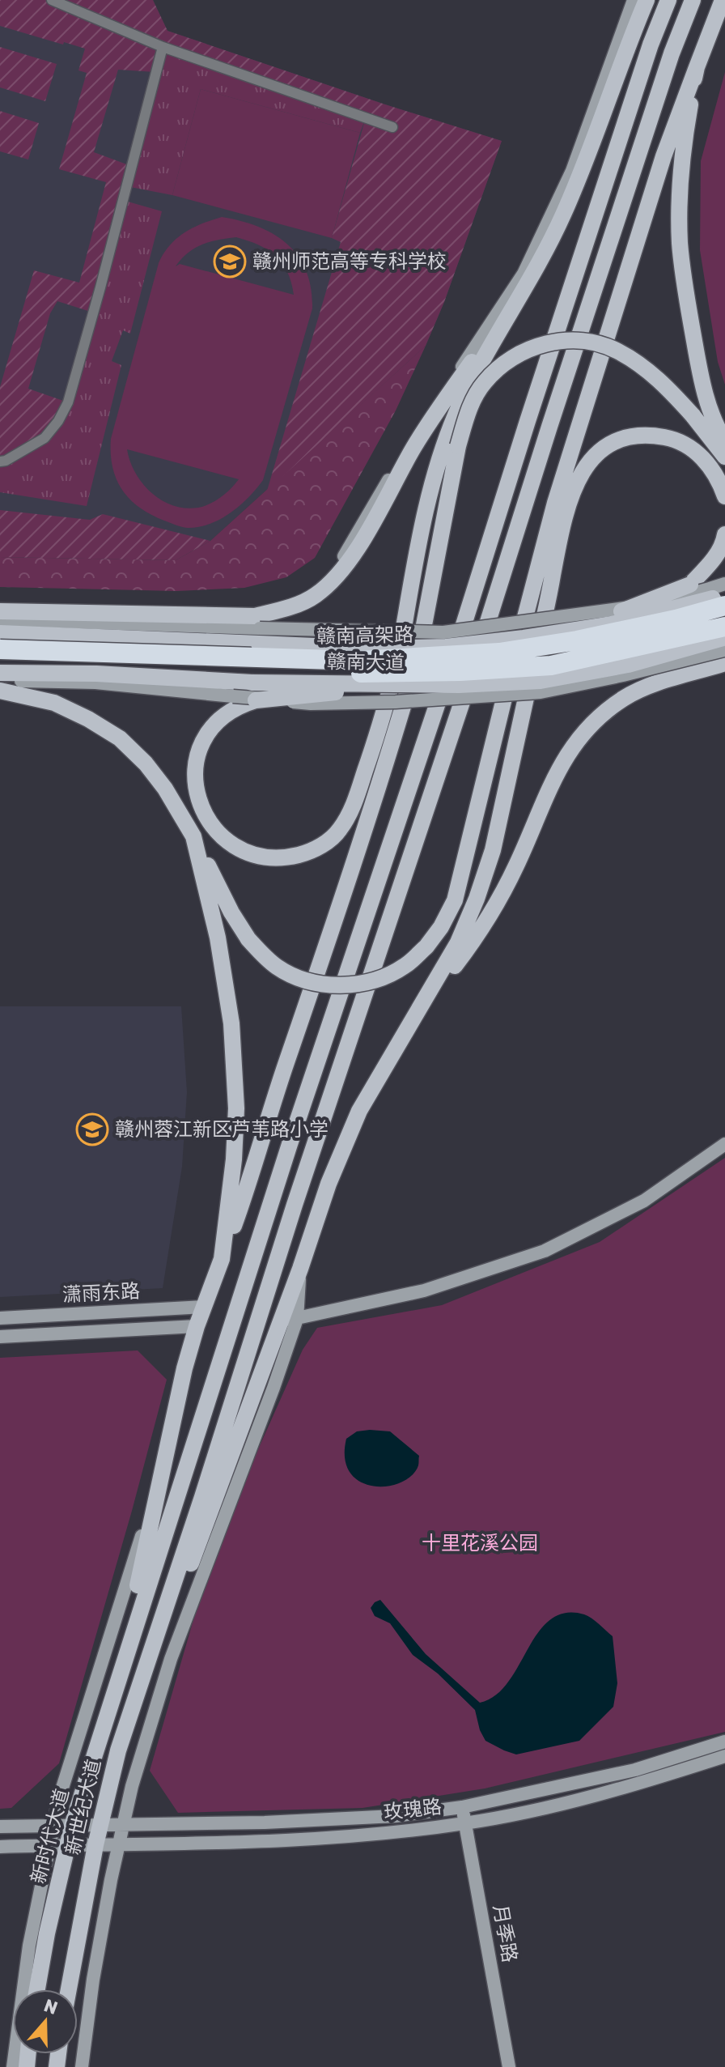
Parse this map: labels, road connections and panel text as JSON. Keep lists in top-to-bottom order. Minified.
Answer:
{"streets":{"highway":["赣南高架路"],"main road":["赣南大道","新世纪大道","新时代大道"],"street":["潇雨东路","玫瑰路","月季路"]},"crossings":[["赣南高架路","赣南大道"],["新世纪大道","玫瑰路"],["玫瑰路","新时代大道"],["玫瑰路","月季路"]],"parks":["十里花溪公园"],"places":{"school or university":["赣州师范高等专科学校","赣州蓉江新区芦苇路小学"]},"north":"top"}
